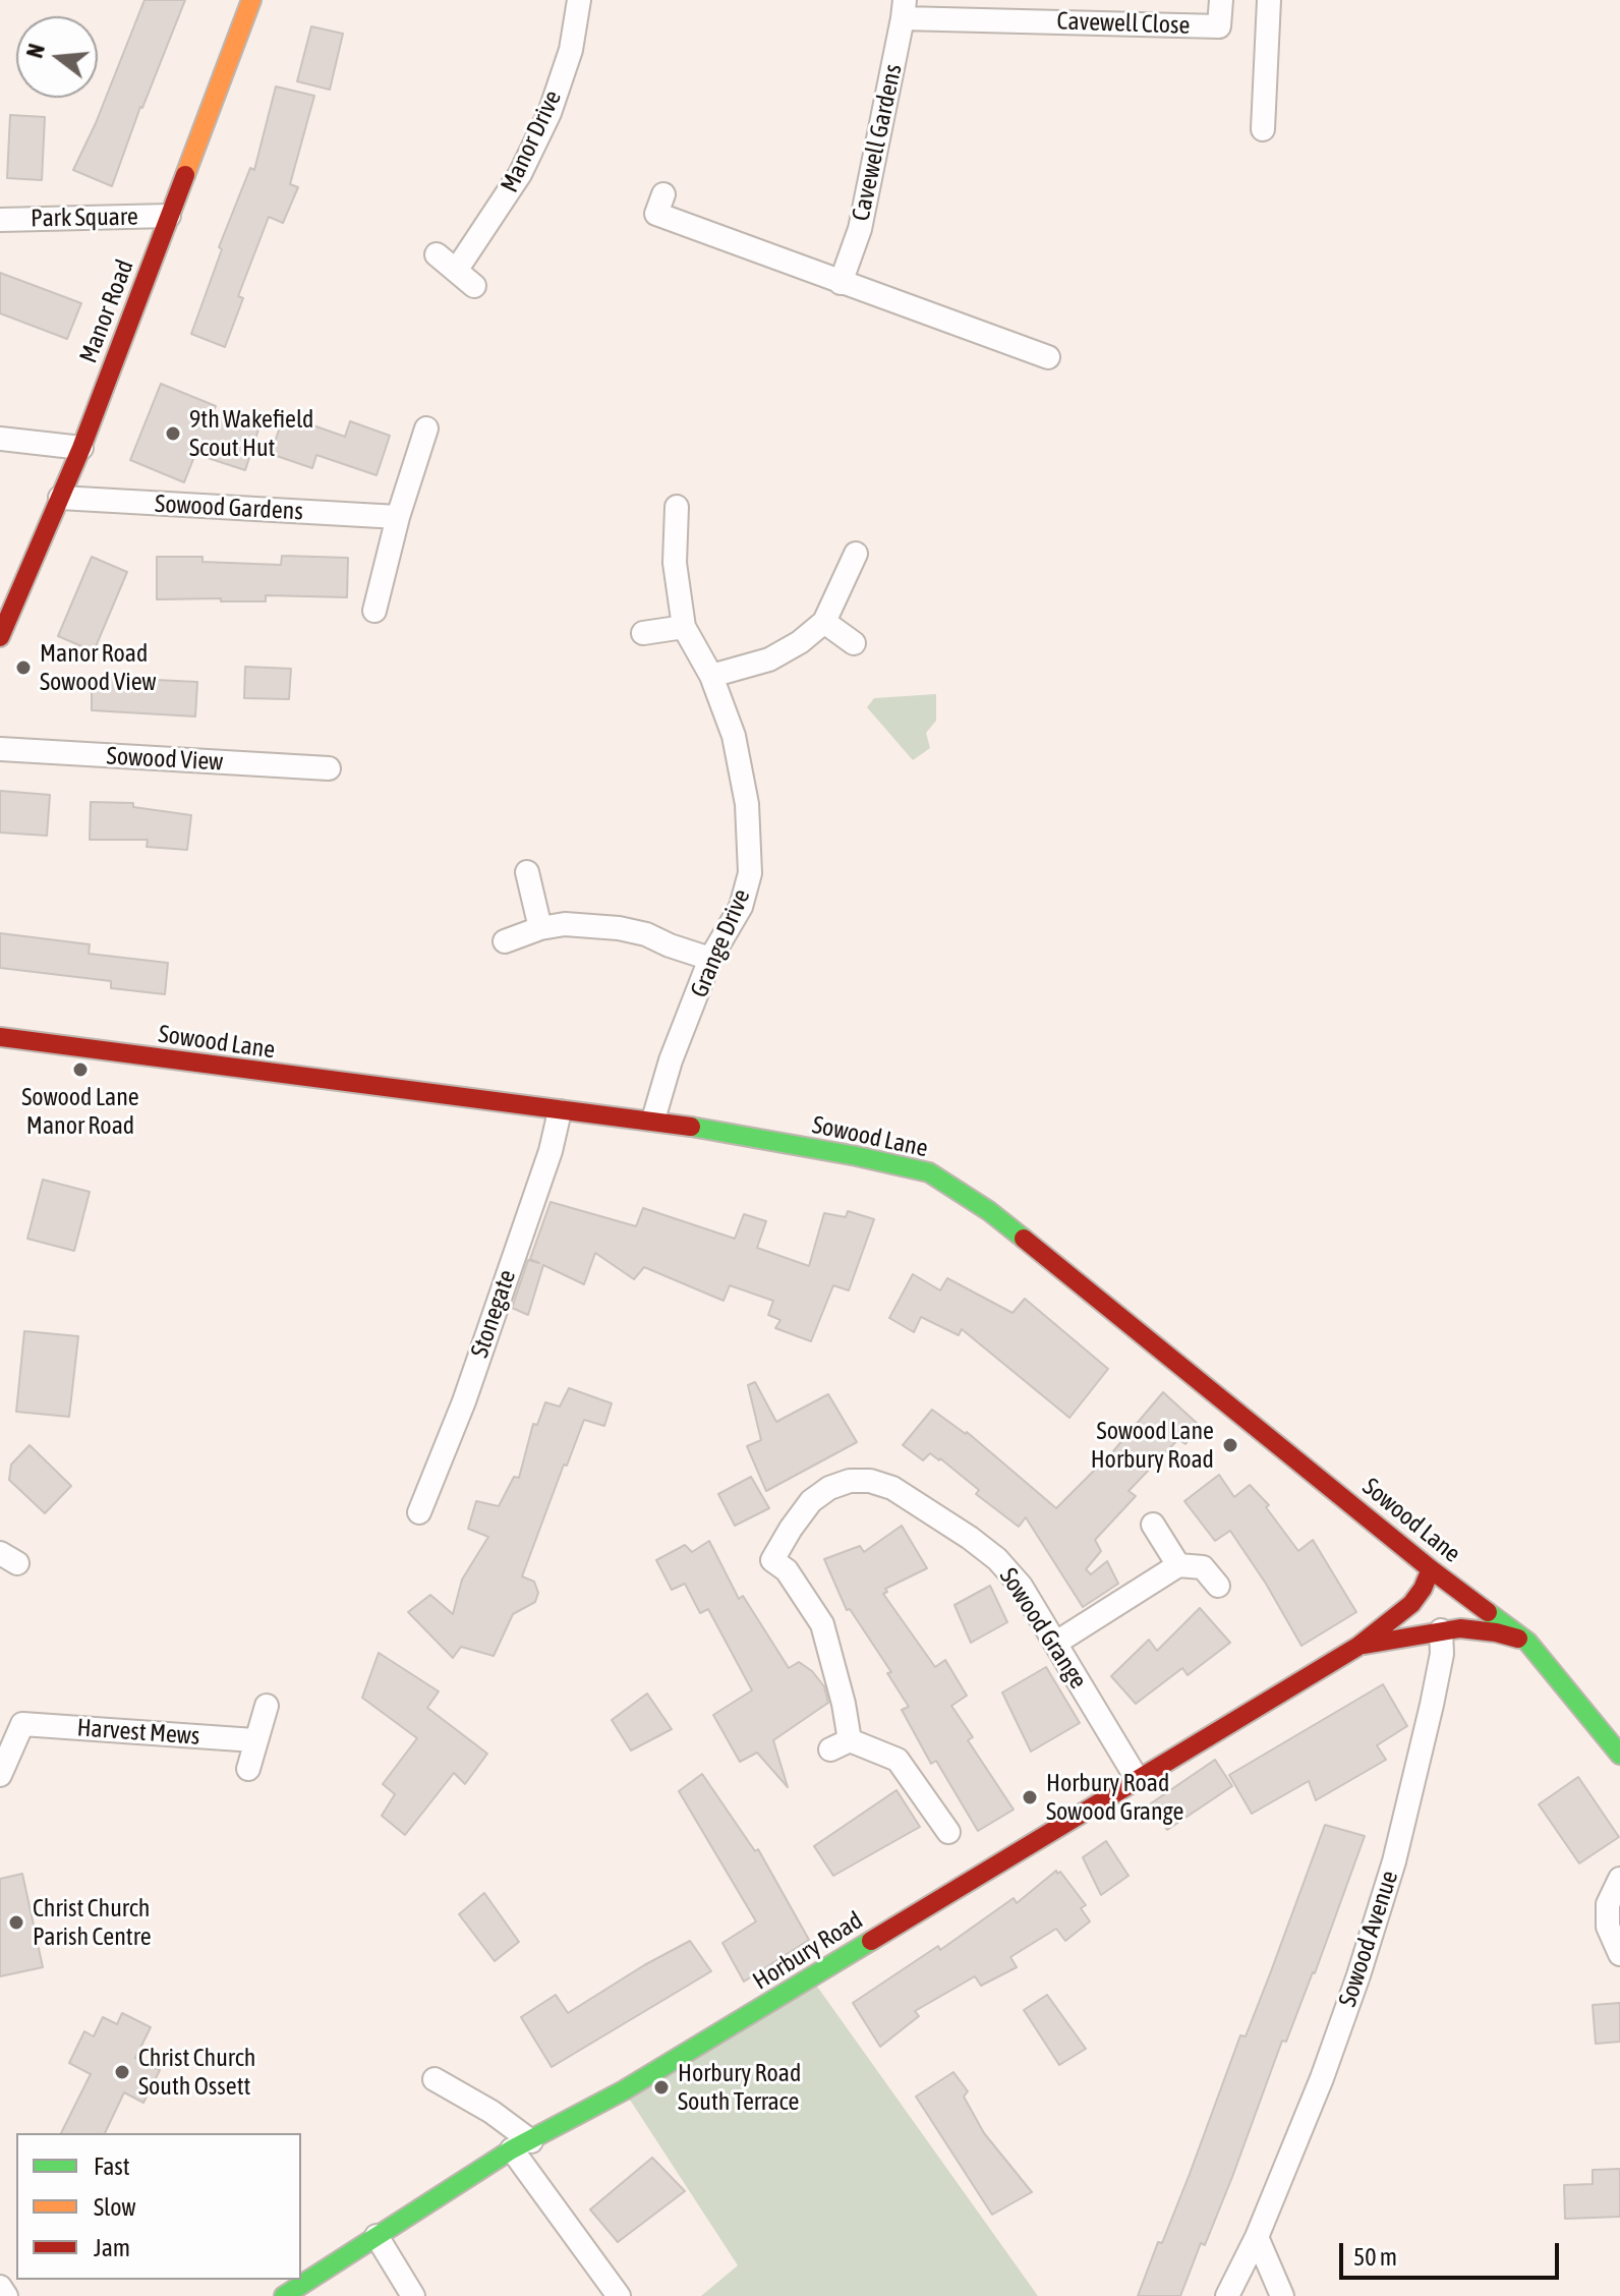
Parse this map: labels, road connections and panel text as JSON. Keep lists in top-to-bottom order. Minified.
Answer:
{"streets":{"street":["Cavewell Close","Manor Drive","Cavewell Gardens","Park Square","Manor Road","Sowood Gardens","Sowood View","Grange Drive","Sowood Lane","Stonegate","Sowood Grange","Harvest Mews","Sowood Avenue","Horbury Road"]},"crossings":[["Cavewell Close","Cavewell Gardens"],["Park Square","Manor Road"],["Manor Road","Sowood Gardens"],["Grange Drive","Sowood Lane"],["Sowood Lane","Stonegate"],["Sowood Lane","Horbury Road"],["Sowood Grange","Horbury Road"],["Sowood Avenue","Horbury Road"]],"places":["9th Wakefield Scout Hut","Manor Road Sowood View","Sowood Lane Manor Road","Sowood Lane Horbury Road","Horbury Road Sowood Grange","Christ Church Parish Centre","Christ Church South Ossett","Horbury Road South Terrace"],"legend":["Fast","Slow","Jam"],"scale_bar":"50 m","north":"left"}
